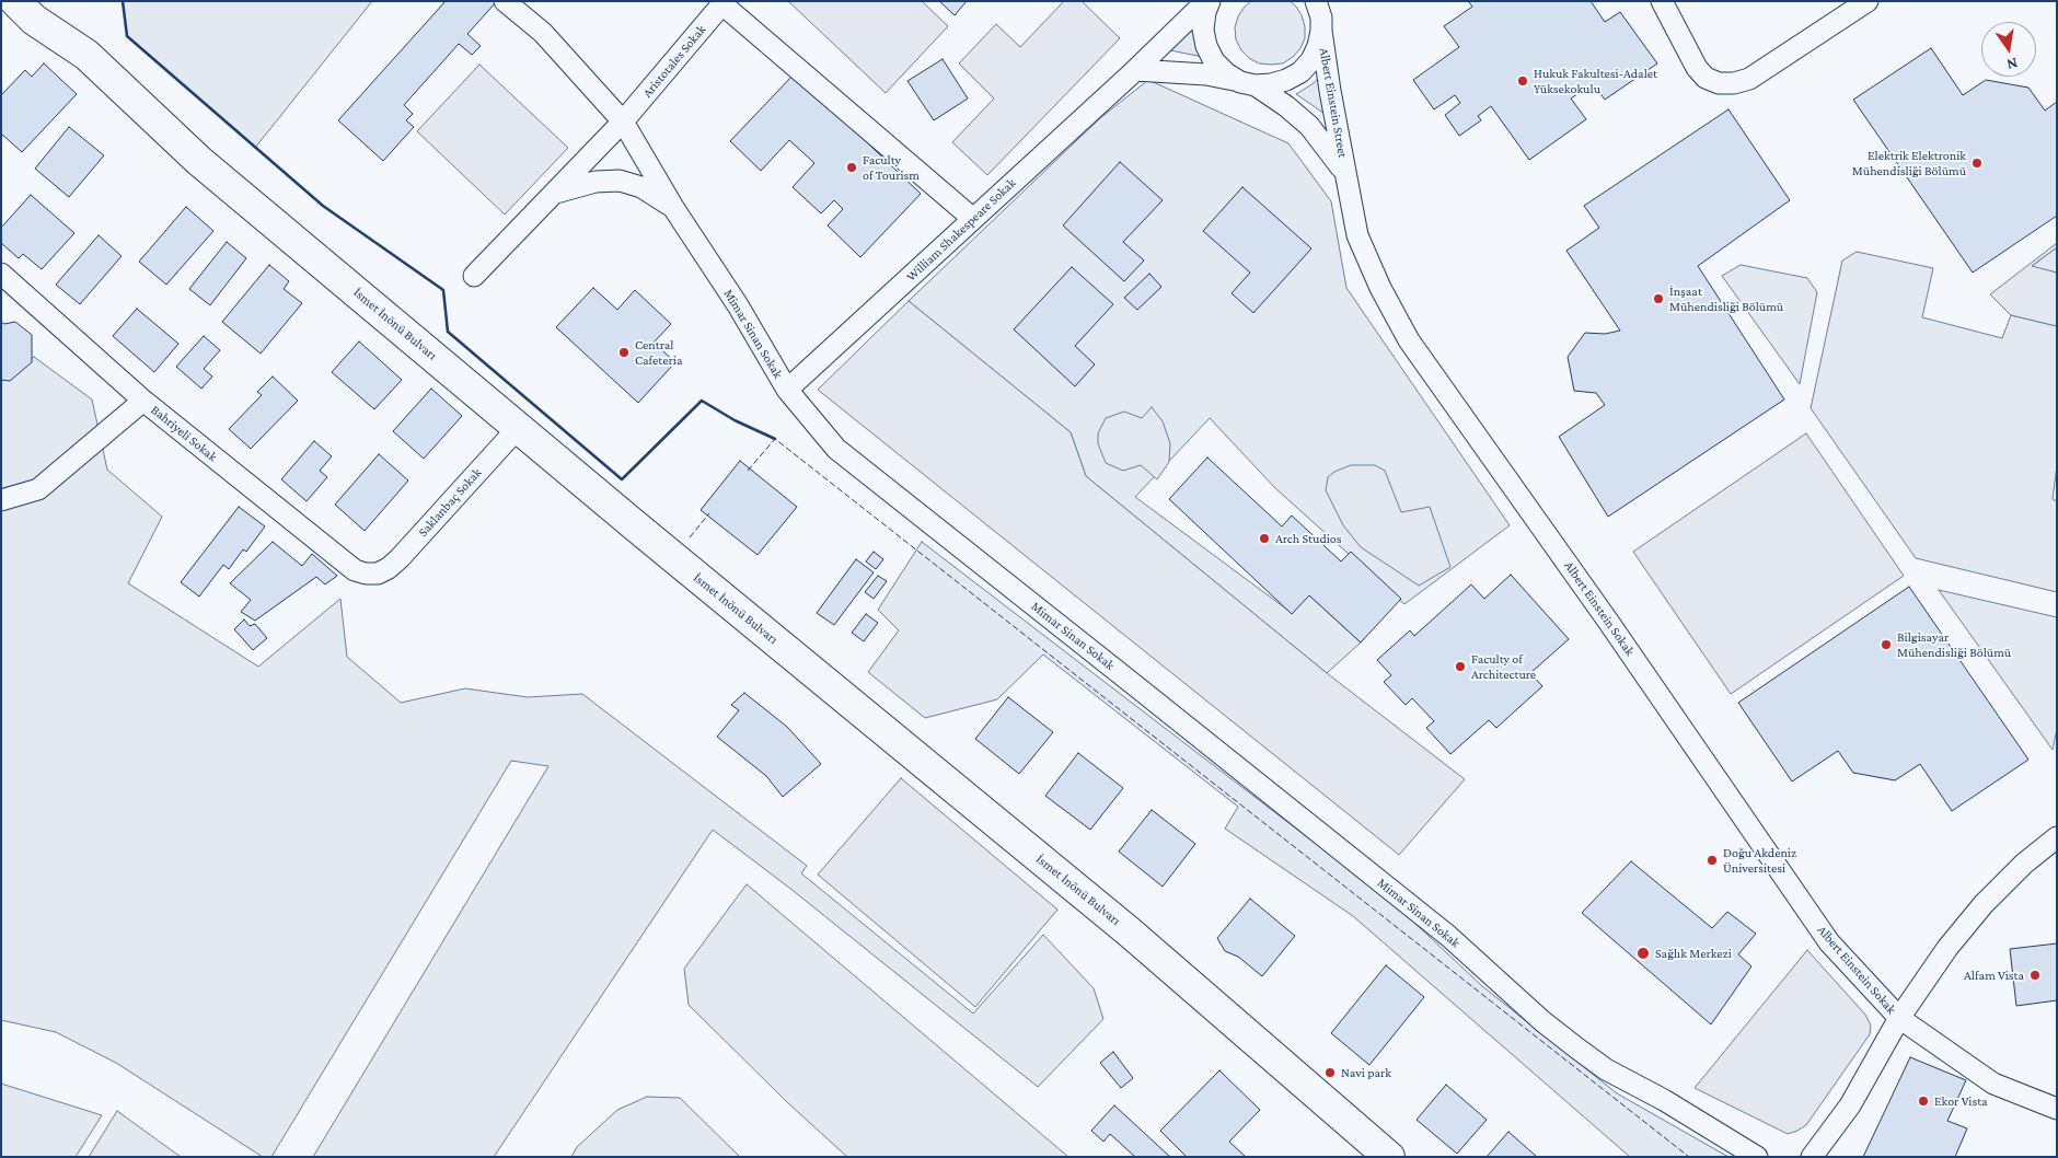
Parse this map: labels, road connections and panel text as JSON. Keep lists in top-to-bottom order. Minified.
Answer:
{"streets":{"main road":["İsmet İnönü Bulvarı"],"street":["Aristotales Sokak","Albert Einstein Street","William Shakespeare Sokak","Mimar Sinan Sokak","Bahriyeli Sokak","Saklanbaç Sokak","Albert Einstein Sokak"]},"crossings":[["Aristotales Sokak","Mimar Sinan Sokak"],["Albert Einstein Street","Albert Einstein Sokak"],["William Shakespeare Sokak","Mimar Sinan Sokak"],["İsmet İnönü Bulvarı","Saklanbaç Sokak"],["Bahriyeli Sokak","Saklanbaç Sokak"]],"places":["Hukuk Fakultesi-Adalet Yüksekokulu","Elektrik Elektronik Mühendisliği Bölümü","Faculty of Tourism","İnşaat Mühendisliği Bölümü","Central Cafeteria","Arch Studios","Bilgisayar Mühendisliği Bölümü","Faculty of Architecture","Doğu Akdeniz Üniversitesi","Sağlık Merkezi","Alfam Vista","Navi park","Ekor Vista"],"north":"bottom"}
